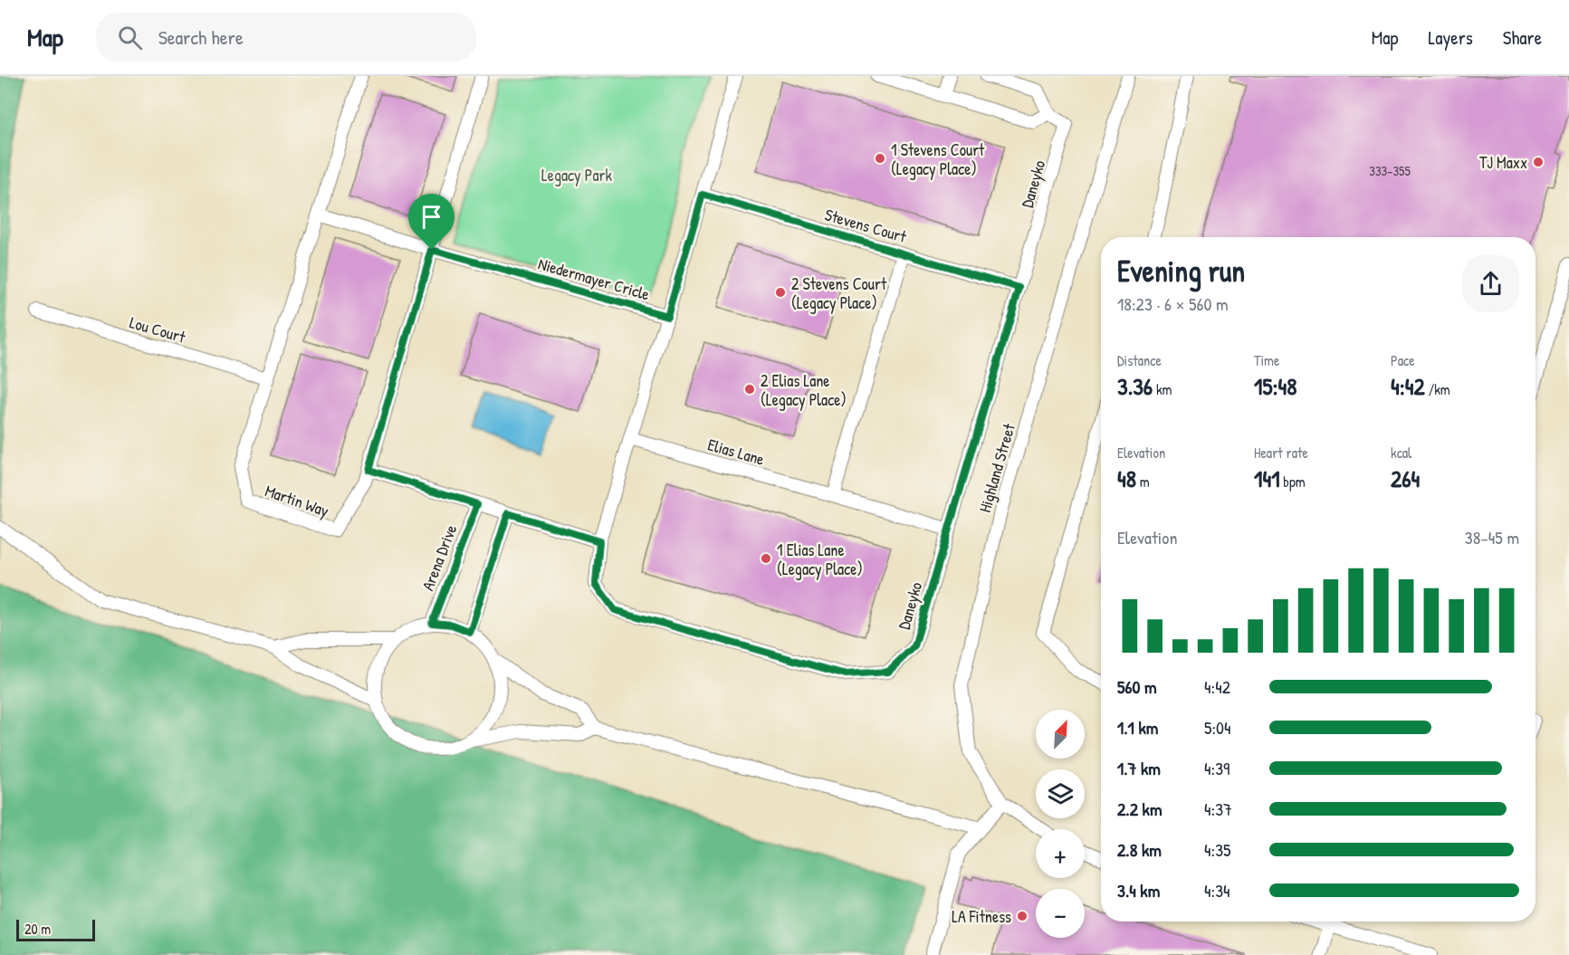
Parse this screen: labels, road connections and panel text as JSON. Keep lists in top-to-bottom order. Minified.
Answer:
{"streets":{"lane":["Daneyko","Stevens Court","Niedermayer Cricle","Lou Court","Elias Lane","Highland Street","Martin Way","Arena Drive"]},"crossings":[["Daneyko","Stevens Court"],["Daneyko","Niedermayer Cricle"],["Daneyko","Elias Lane"],["Niedermayer Cricle","Elias Lane"],["Niedermayer Cricle","Martin Way"],["Lou Court","Martin Way"]],"parks":["Legacy Park"],"places":["1 Stevens Court (Legacy Place)","TJ Maxx","2 Stevens Court (Legacy Place)","2 Elias Lane (Legacy Place)","1 Elias Lane (Legacy Place)","LA Fitness"],"house_numbers":["333-355"],"scale_bar":"20 m","north":"top right","page":{"header":"Map","search":"Search here","nav":["Map","Layers","Share"],"heading":["Evening run","18:23 · 6 × 560 m"],"stats":[["Distance","3.36 km"],["Time","15:48"],["Pace","4:42 /km"],["Elevation","48 m"],["Heart rate","141 bpm"],["kcal","264"]],"chart":["Elevation","38–45 m"],"list":[{"name":"560 m","note":"4:42"},{"name":"1.1 km","note":"5:04"},{"name":"1.7 km","note":"4:39"},{"name":"2.2 km","note":"4:37"},{"name":"2.8 km","note":"4:35"},{"name":"3.4 km","note":"4:34"}],"map_buttons":["+","−"],"scale":"20 m"}}
